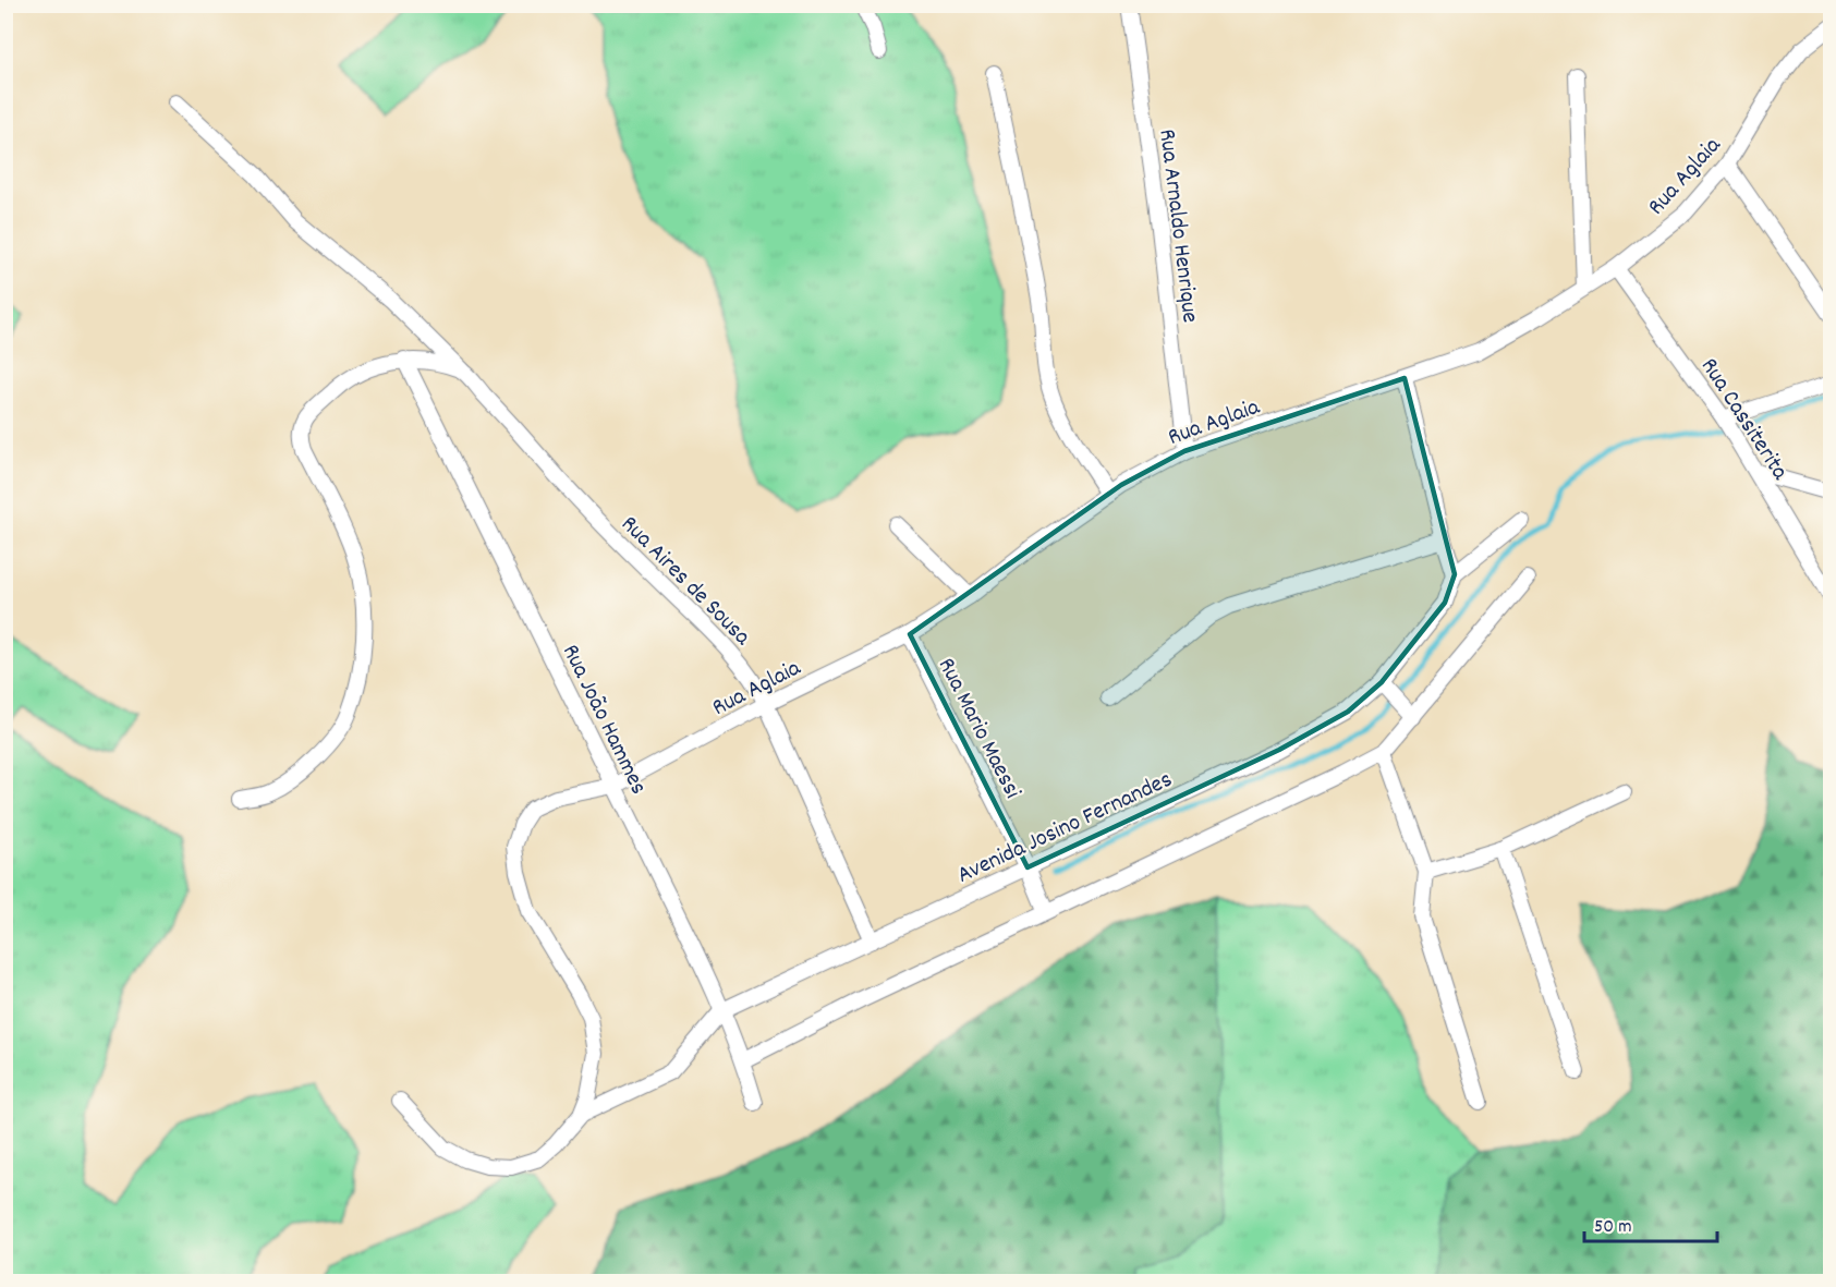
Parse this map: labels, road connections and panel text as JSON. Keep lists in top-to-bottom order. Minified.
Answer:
{"streets":{"street":["Rua Aglaia","Rua Arnaldo Henrique","Rua Cassiterita","Rua Aires de Sousa","Rua João Hammes","Rua Mario Maessi","Avenida Josino Fernandes"]},"crossings":[["Rua Aglaia","Rua Arnaldo Henrique"],["Rua Aglaia","Rua Cassiterita"],["Rua Aglaia","Rua Aires de Sousa"],["Rua Aglaia","Rua João Hammes"],["Rua Aglaia","Rua Mario Maessi"],["Rua Aglaia","Avenida Josino Fernandes"],["Rua Aires de Sousa","Avenida Josino Fernandes"],["Rua João Hammes","Avenida Josino Fernandes"],["Rua Mario Maessi","Avenida Josino Fernandes"]],"scale_bar":"50 m"}
